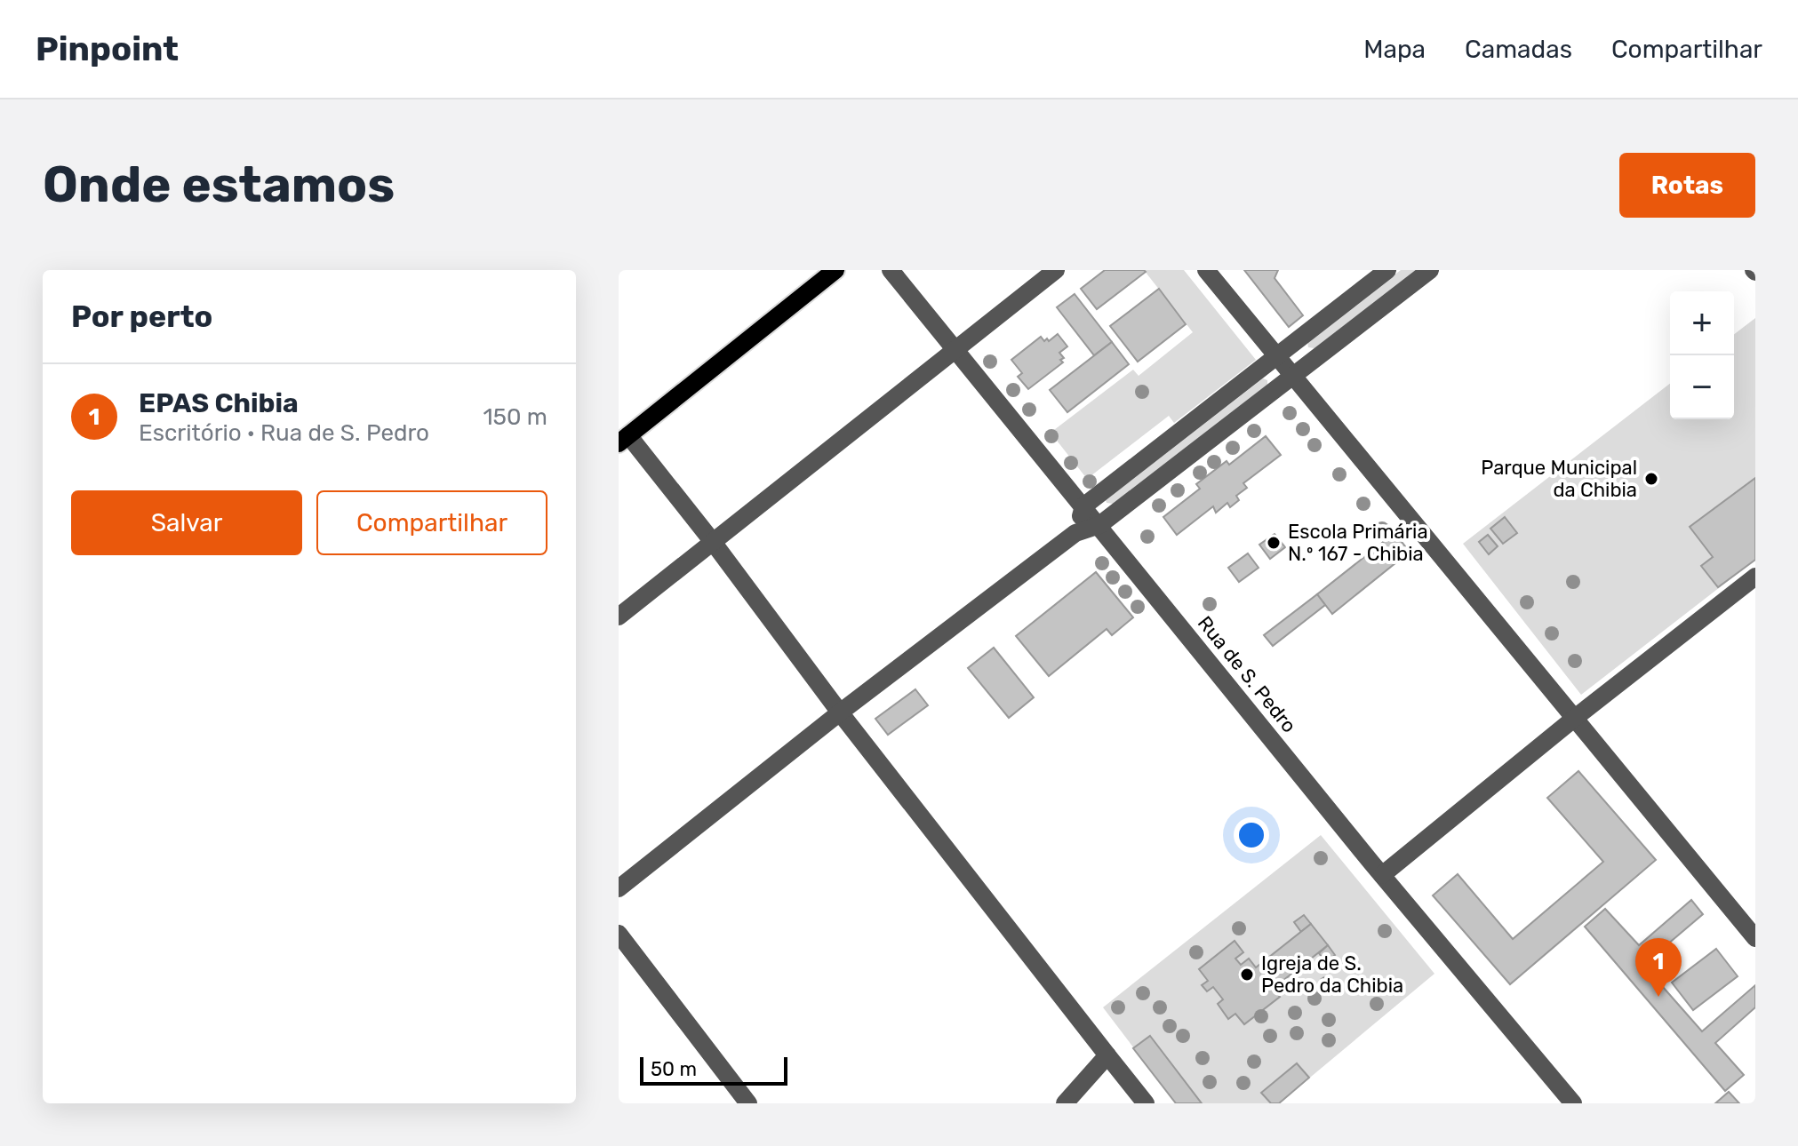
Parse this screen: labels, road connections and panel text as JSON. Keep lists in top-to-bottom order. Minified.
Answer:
{"streets":{"street":["Rua de S. Pedro"]},"places":["Parque Municipal da Chibia","Escola Primária N.º 167 - Chibia","Igreja de S. Pedro da Chibia"],"scale_bar":"50 m","page":{"header":"Pinpoint","nav":["Mapa","Camadas","Compartilhar"],"buttons":["Rotas",["Salvar","Compartilhar"]],"title":"Onde estamos","heading":"Por perto","map_buttons":["+","−"],"list":[{"mark":"1","name":"EPAS Chibia","note":"Escritório · Rua de S. Pedro","value":"150 m"}],"pins":"1","scale":"50 m"}}
